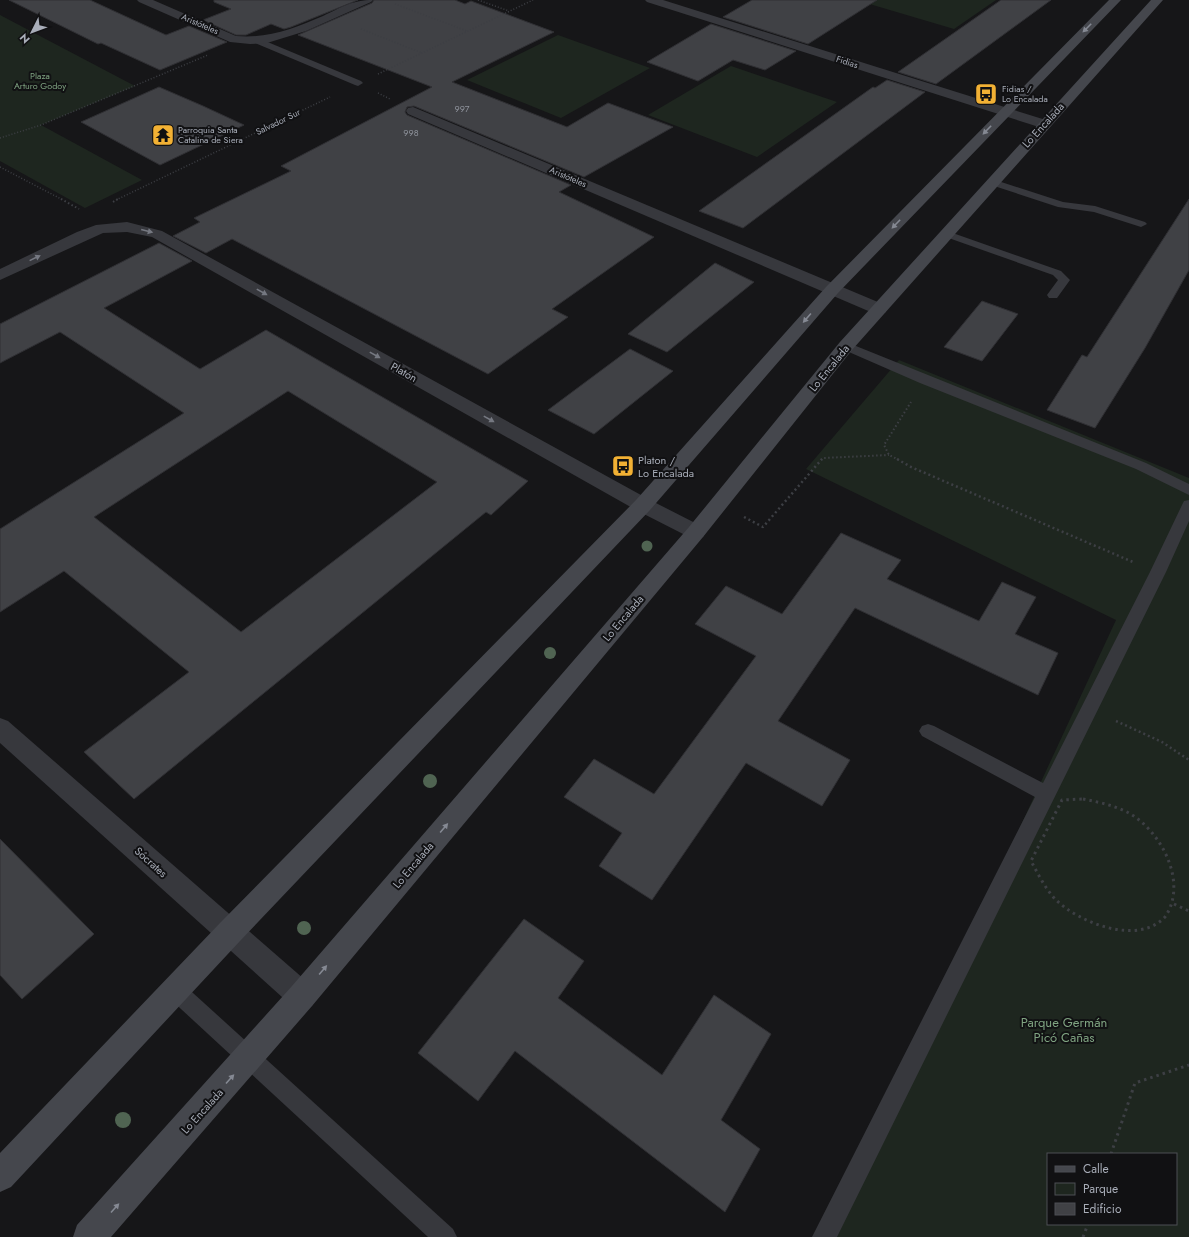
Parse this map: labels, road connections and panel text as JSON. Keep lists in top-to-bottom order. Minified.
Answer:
{"streets":{"street":["Aristóteles","Fidias","Lo Encalada","Platón","Sócrates"],"path":["Salvador Sur"]},"crossings":[["Aristóteles","Salvador Sur"],["Aristóteles","Lo Encalada"],["Fidias","Lo Encalada"],["Lo Encalada","Platón"],["Lo Encalada","Sócrates"]],"one_way":["Platón"],"parks":["Plaza Arturo Godoy","Parque Germán Picó Cañas"],"places":{"bus stop":["Fidias / Lo Encalada","Platon / Lo Encalada"],"temple":["Parroquia Santa Catalina de Siera"]},"house_numbers":["997","998"],"legend":["Calle","Parque","Edificio"],"north":"bottom left"}
